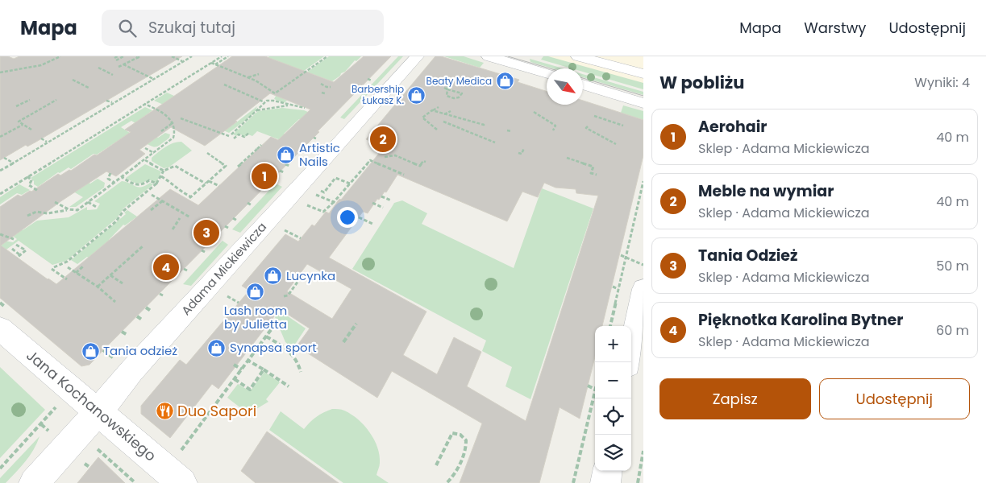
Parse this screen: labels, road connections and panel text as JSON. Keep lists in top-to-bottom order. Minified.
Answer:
{"streets":{"street":["Adama Mickiewicza","Jana Kochanowskiego"]},"crossings":[["Adama Mickiewicza","Jana Kochanowskiego"]],"places":{"shop":["Beaty Medica","Barbership Łukasz K.","Artistic Nails","Lucynka","Lash room by Julietta","Synapsa sport","Tania odzież"],"restaurant":["Duo Sapori"]},"north":"bottom right","page":{"header":"Mapa","search":"Szukaj tutaj","nav":["Mapa","Warstwy","Udostępnij"],"heading":["W pobliżu","Wyniki: 4"],"list":[{"mark":"1","name":"Aerohair","note":"Sklep · Adama Mickiewicza","value":"40 m"},{"mark":"2","name":"Meble na wymiar","note":"Sklep · Adama Mickiewicza","value":"40 m"},{"mark":"3","name":"Tania Odzież","note":"Sklep · Adama Mickiewicza","value":"50 m"},{"mark":"4","name":"Pięknotka Karolina Bytner","note":"Sklep · Adama Mickiewicza","value":"60 m"}],"pins":["2","1","3","4"],"map_buttons":["+","−"],"buttons":["Zapisz","Udostępnij"]}}
